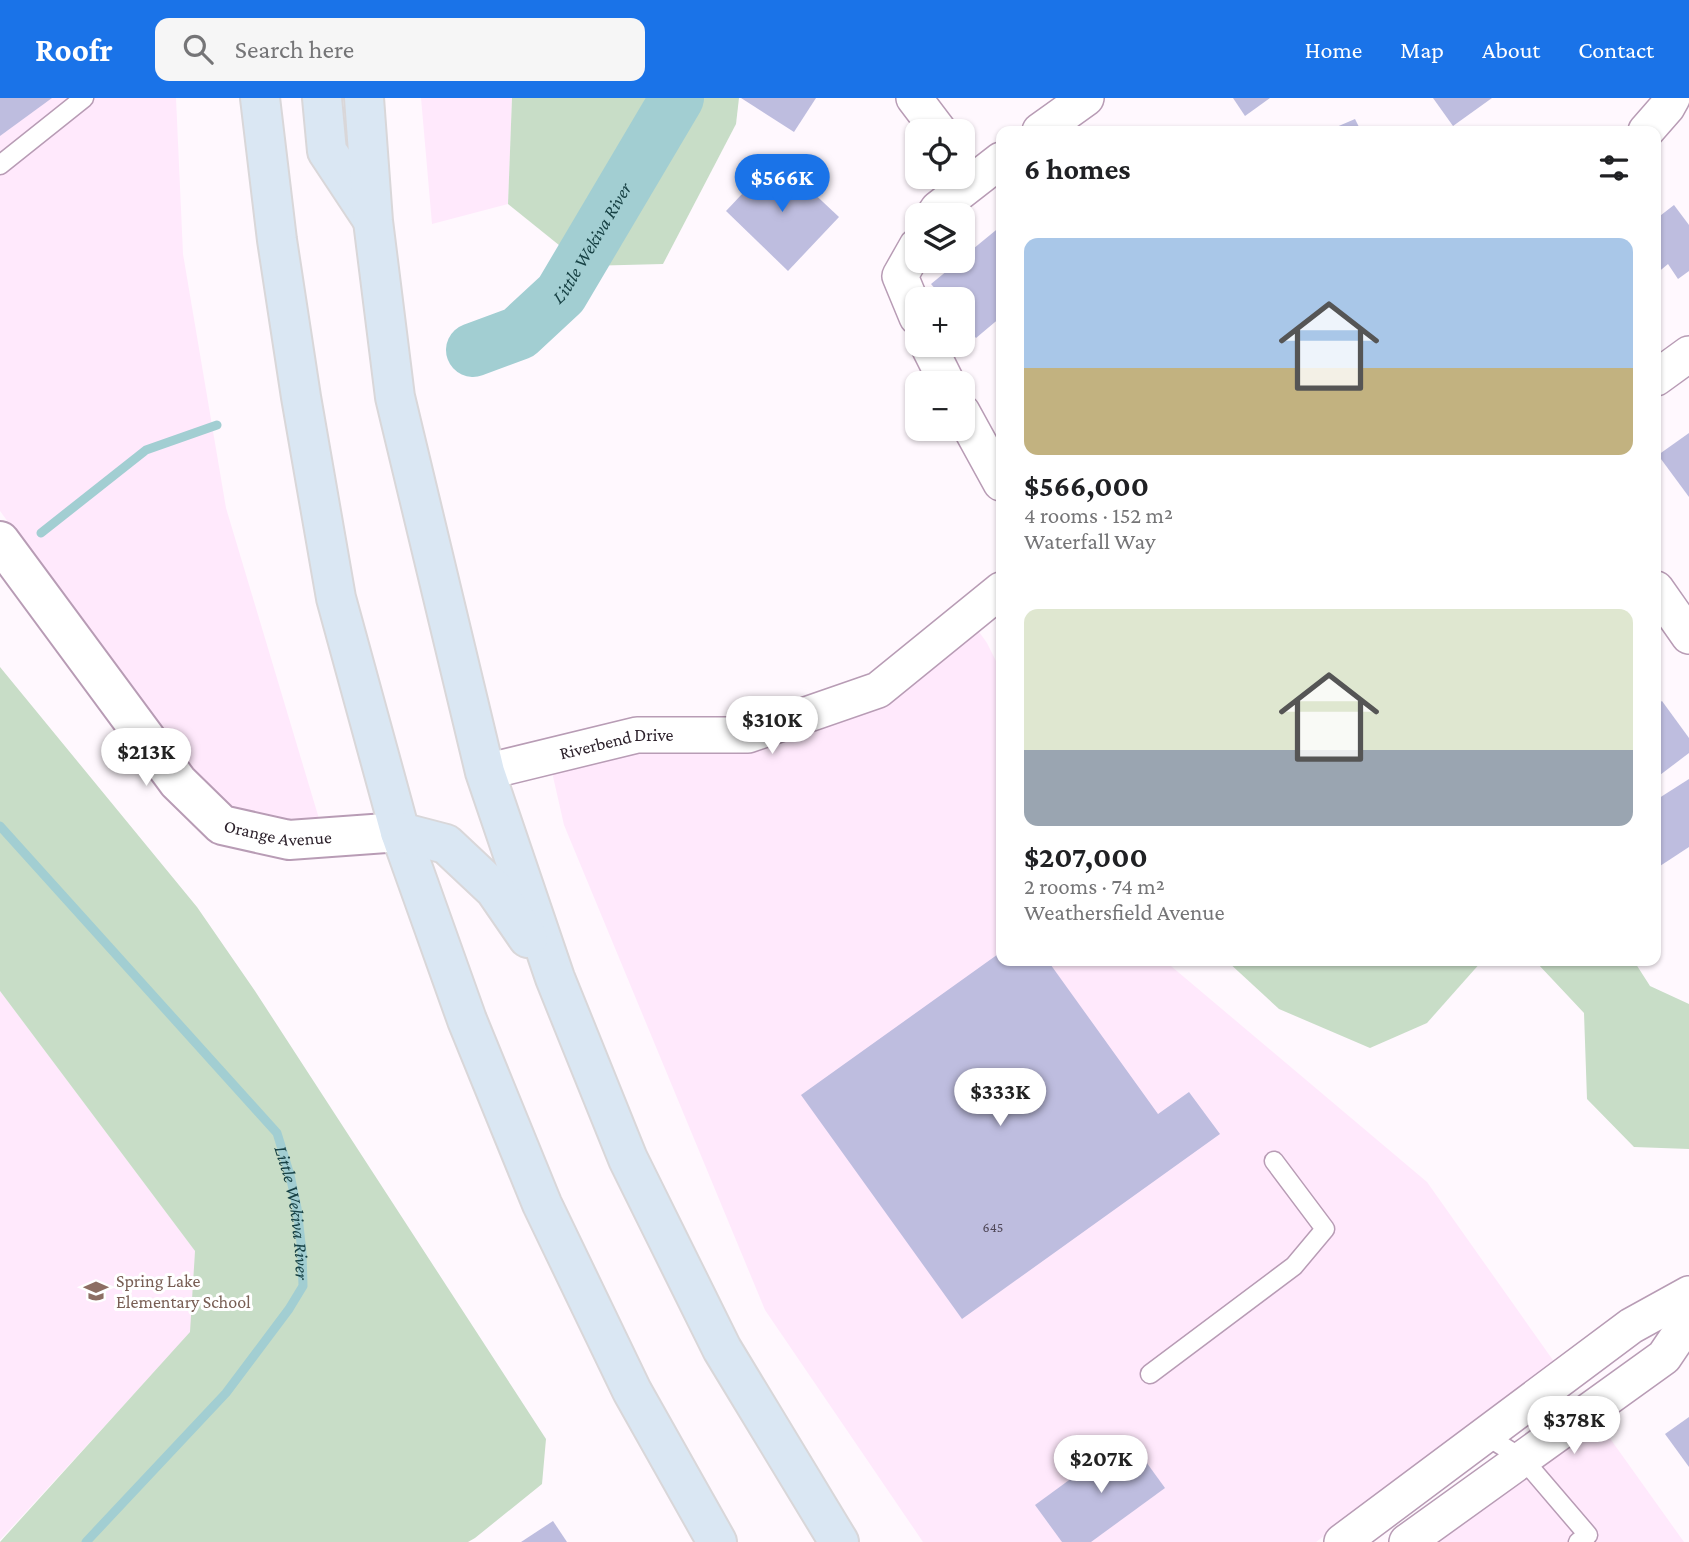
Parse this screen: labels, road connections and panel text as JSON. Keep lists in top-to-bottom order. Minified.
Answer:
{"streets":{"main road":["Orange Avenue"],"street":["Riverbend Drive"]},"water":["Little Wekiva River"],"places":{"school or university":["Spring Lake Elementary School"]},"house_numbers":["645"],"page":{"header":"Roofr","search":"Search here","nav":["Home","Map","About","Contact"],"map_buttons":["+","−"],"heading":"6 homes","price":["$566K","$310K","$213K","$333K","$378K","$207K"],"list":[{"name":"$566,000","note":"4 rooms · 152 m² · Waterfall Way"},{"name":"$207,000","note":"2 rooms · 74 m² · Weathersfield Avenue"}]}}
